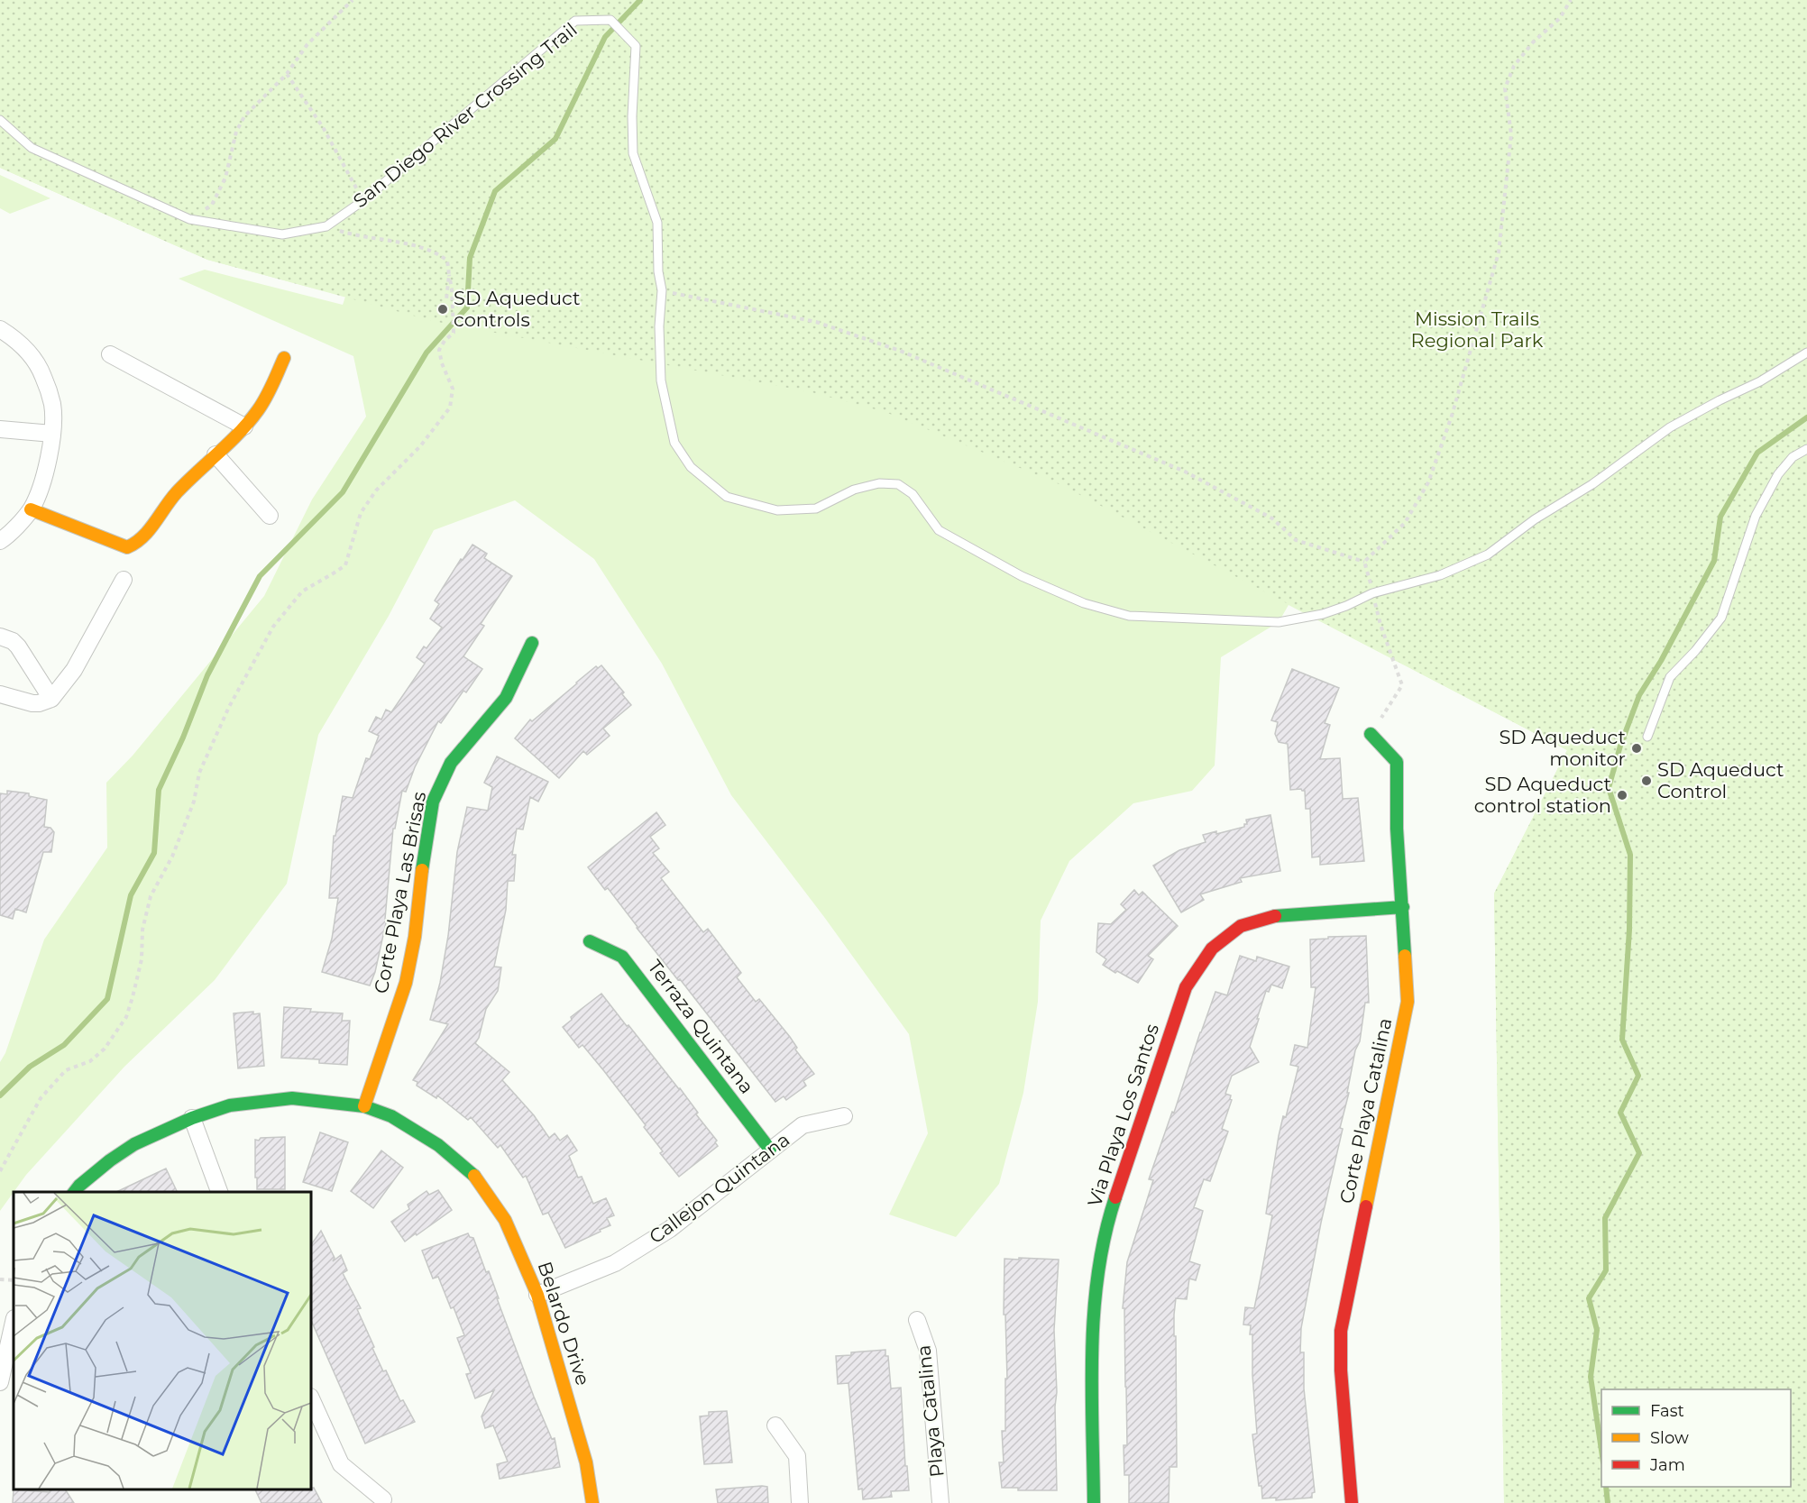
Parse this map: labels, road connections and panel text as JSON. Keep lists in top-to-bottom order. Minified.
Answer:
{"streets":{"street":["Corte Playa Las Brisas","Terraza Quintana","Corte Playa Catalina","Via Playa Los Santos","Callejon Quintana","Belardo Drive","Playa Catalina"],"lane":["San Diego River Crossing Trail"]},"crossings":[["Corte Playa Las Brisas","Belardo Drive"],["Terraza Quintana","Callejon Quintana"],["Corte Playa Catalina","Via Playa Los Santos"],["Callejon Quintana","Belardo Drive"]],"parks":["Mission Trails Regional Park"],"places":["SD Aqueduct controls","SD Aqueduct monitor","SD Aqueduct Control","SD Aqueduct control station"],"legend":["Fast","Slow","Jam"]}
